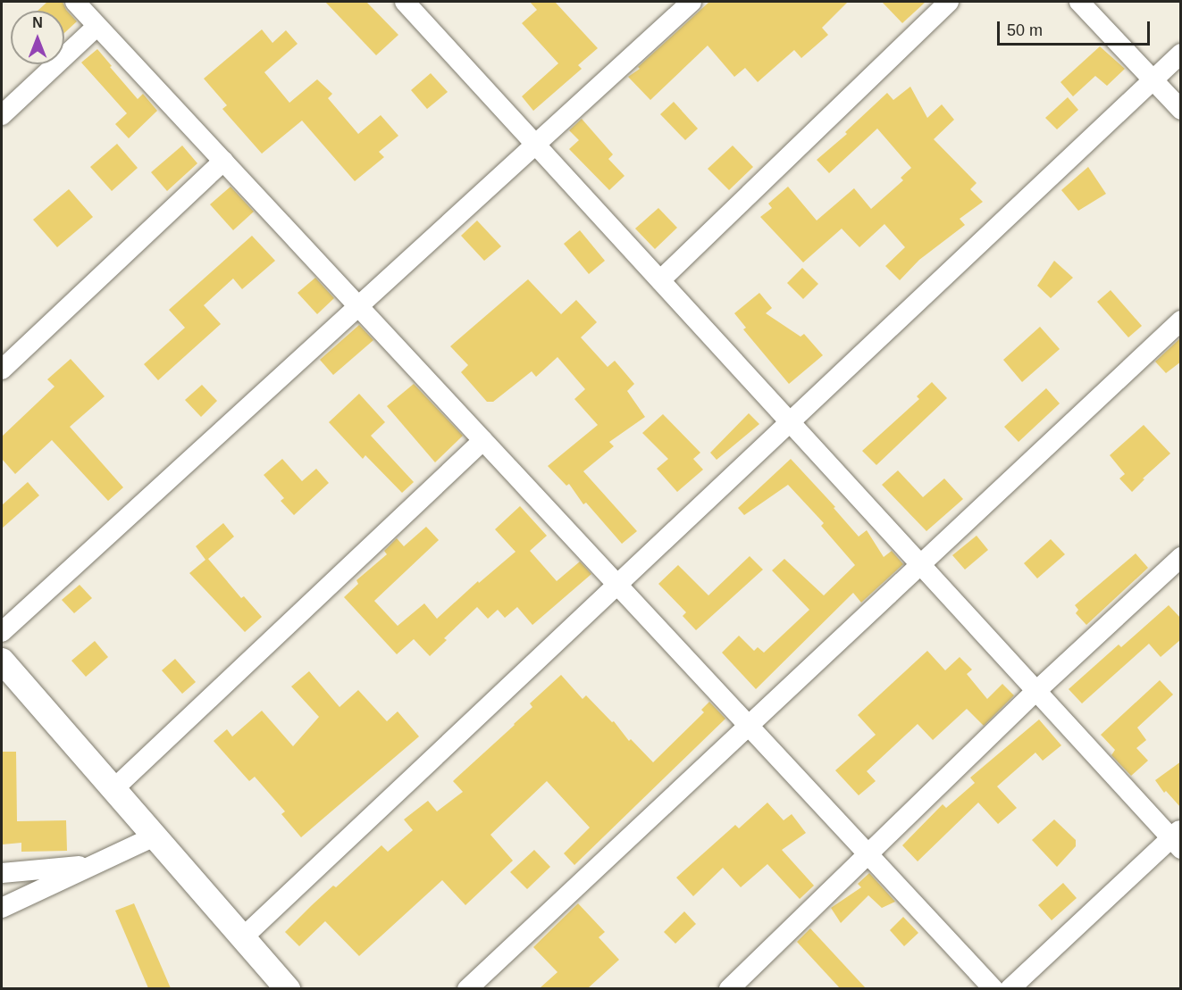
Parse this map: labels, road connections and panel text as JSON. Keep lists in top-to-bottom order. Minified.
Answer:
{"scale_bar":"50 m","north":"top"}
